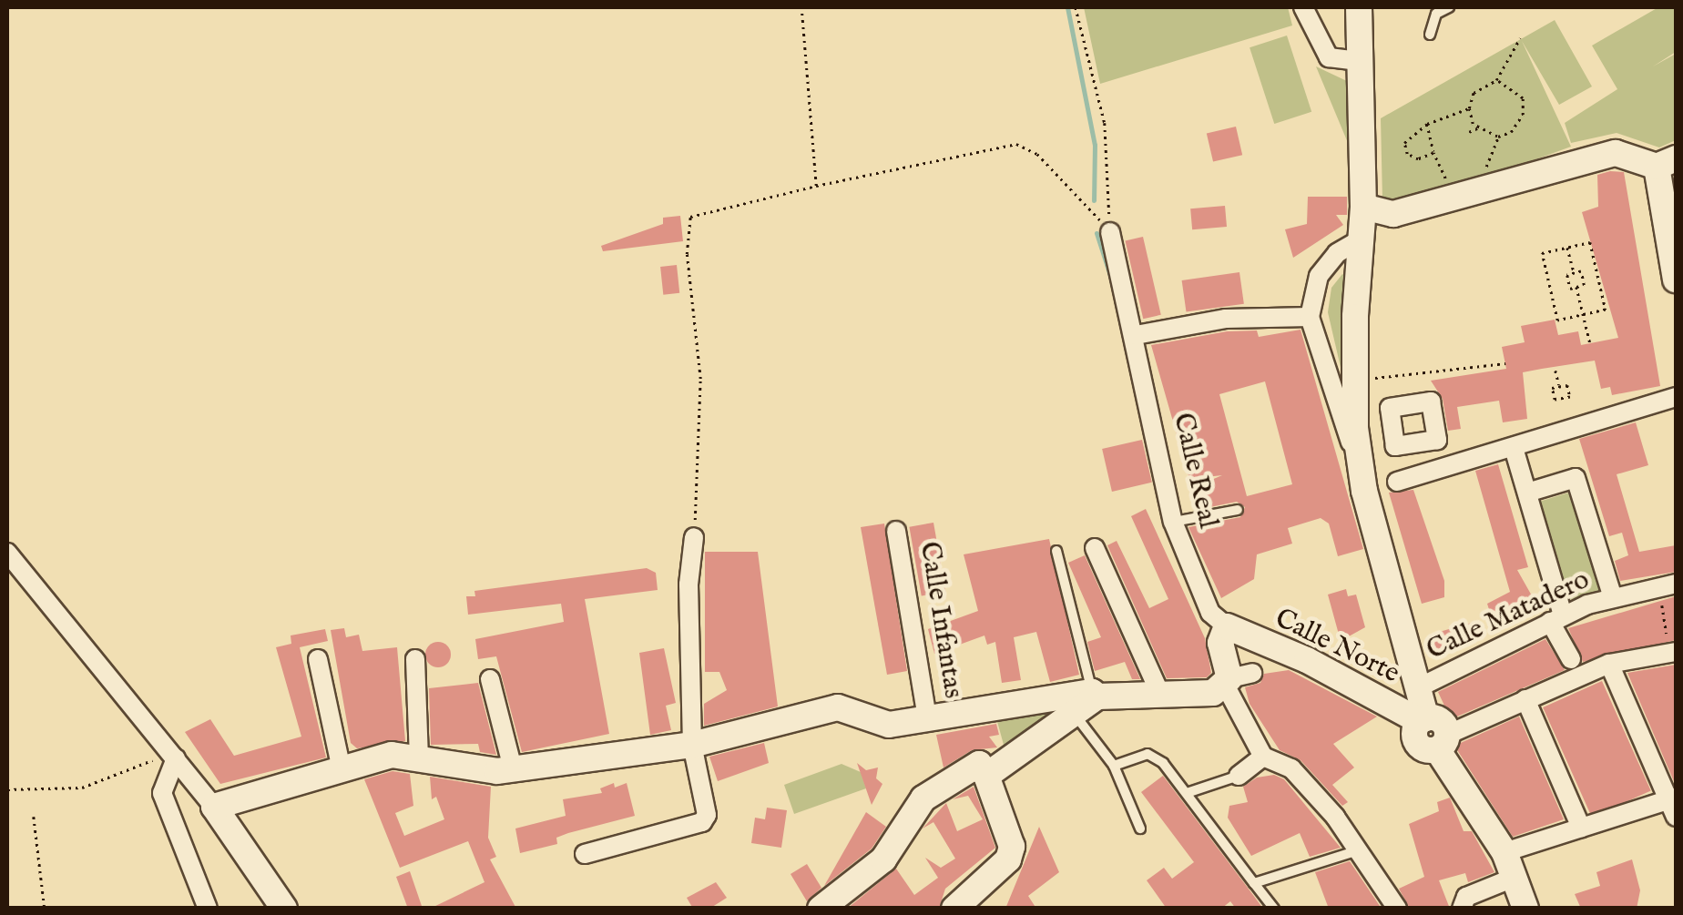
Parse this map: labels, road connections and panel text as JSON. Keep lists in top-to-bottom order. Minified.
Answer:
{"streets":{"street":["Calle Real","Calle Matadero","Calle Infantas","Calle Norte"]},"crossings":[["Calle Real","Calle Norte"]]}
